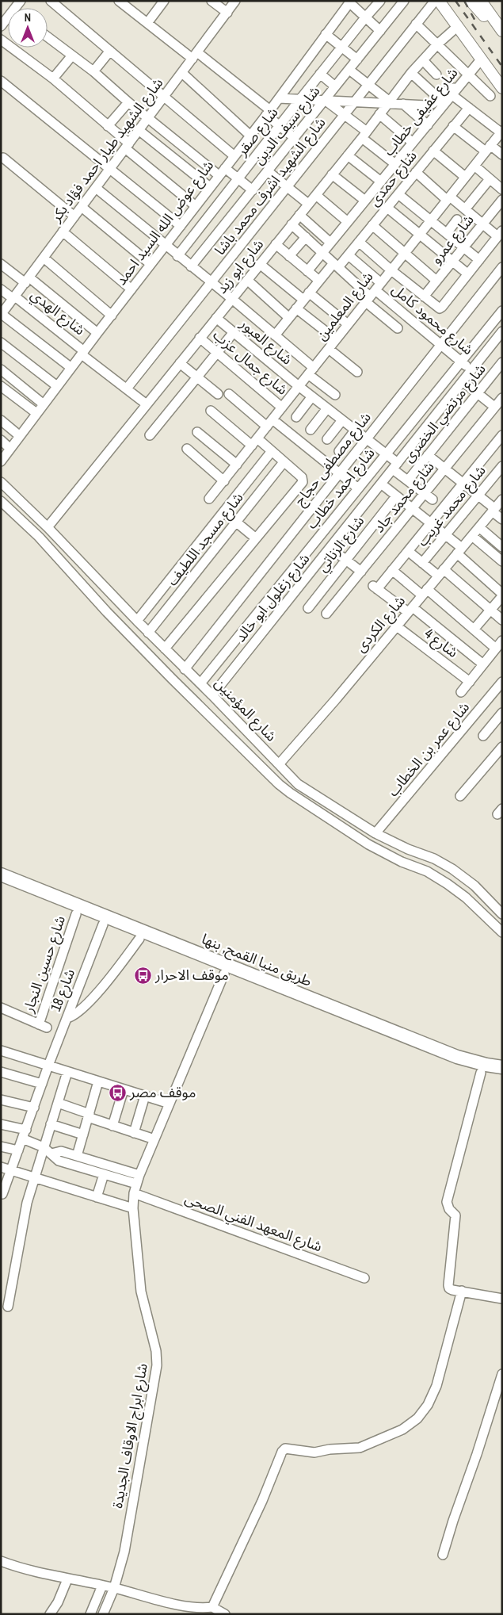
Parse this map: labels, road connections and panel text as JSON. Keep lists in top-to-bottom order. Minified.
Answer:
{"streets":{"highway":["طريق منيا القمح, بنها"],"street":["شارع عفيفى خطاب","شارع سيف الدين","شارع صقر","شارع الشهيد طيار احمد فؤاد بكر","شارع حمدى","شارع الشهيد اشرف محمد باشا","شارع عوض الله السيد احمد","شارع عمرو","شارع ابو زيد","شارع المعلمين","شارع الهدي","شارع محمود كامل","شارع العبور","شارع جمال عزب","شارع مرتضي الخضرى","شارع مصطفى حجاج","شارع احمد خطاب","شارع محمد جاد","شارع محمد غريب","شارع مسجد اللطيف","شارع الزناتي","شارع زغلول ابو خالد","شارع الكردى","شارع 4","شارع المؤمنين","شارع عمر بن الخطاب","شارع حسين النجار","شارع 18","شارع المعهد الفني الصحى","شارع ابراج الاوقاف الجديدة"]},"crossings":[["شارع الشهيد طيار احمد فؤاد بكر","شارع الهدي"],["شارع الشهيد اشرف محمد باشا","شارع الهدي"],["شارع عوض الله السيد احمد","شارع الهدي"],["شارع ابو زيد","شارع الهدي"],["شارع ابو زيد","شارع العبور"],["شارع ابو زيد","شارع جمال عزب"],["شارع ابو زيد","شارع المؤمنين"],["شارع المعلمين","شارع محمود كامل"],["شارع المعلمين","شارع العبور"],["شارع المعلمين","شارع جمال عزب"],["شارع محمود كامل","شارع مصطفى حجاج"],["شارع محمود كامل","شارع احمد خطاب"],["شارع محمود كامل","شارع زغلول ابو خالد"],["شارع العبور","شارع مرتضي الخضرى"],["شارع العبور","شارع مصطفى حجاج"],["شارع العبور","شارع احمد خطاب"],["شارع العبور","شارع محمد جاد"],["شارع العبور","شارع زغلول ابو خالد"],["شارع مصطفى حجاج","شارع المؤمنين"],["شارع احمد خطاب","شارع المؤمنين"],["شارع مسجد اللطيف","شارع المؤمنين"],["شارع زغلول ابو خالد","شارع المؤمنين"],["شارع الكردى","شارع 4"],["شارع الكردى","شارع المؤمنين"],["شارع المؤمنين","شارع عمر بن الخطاب"],["طريق منيا القمح, بنها","شارع حسين النجار"],["طريق منيا القمح, بنها","شارع 18"],["طريق منيا القمح, بنها","شارع ابراج الاوقاف الجديدة"],["شارع المعهد الفني الصحى","شارع ابراج الاوقاف الجديدة"]],"places":{"bus stop":["موقف الاحرار","موقف مصر"]},"north":"top"}
